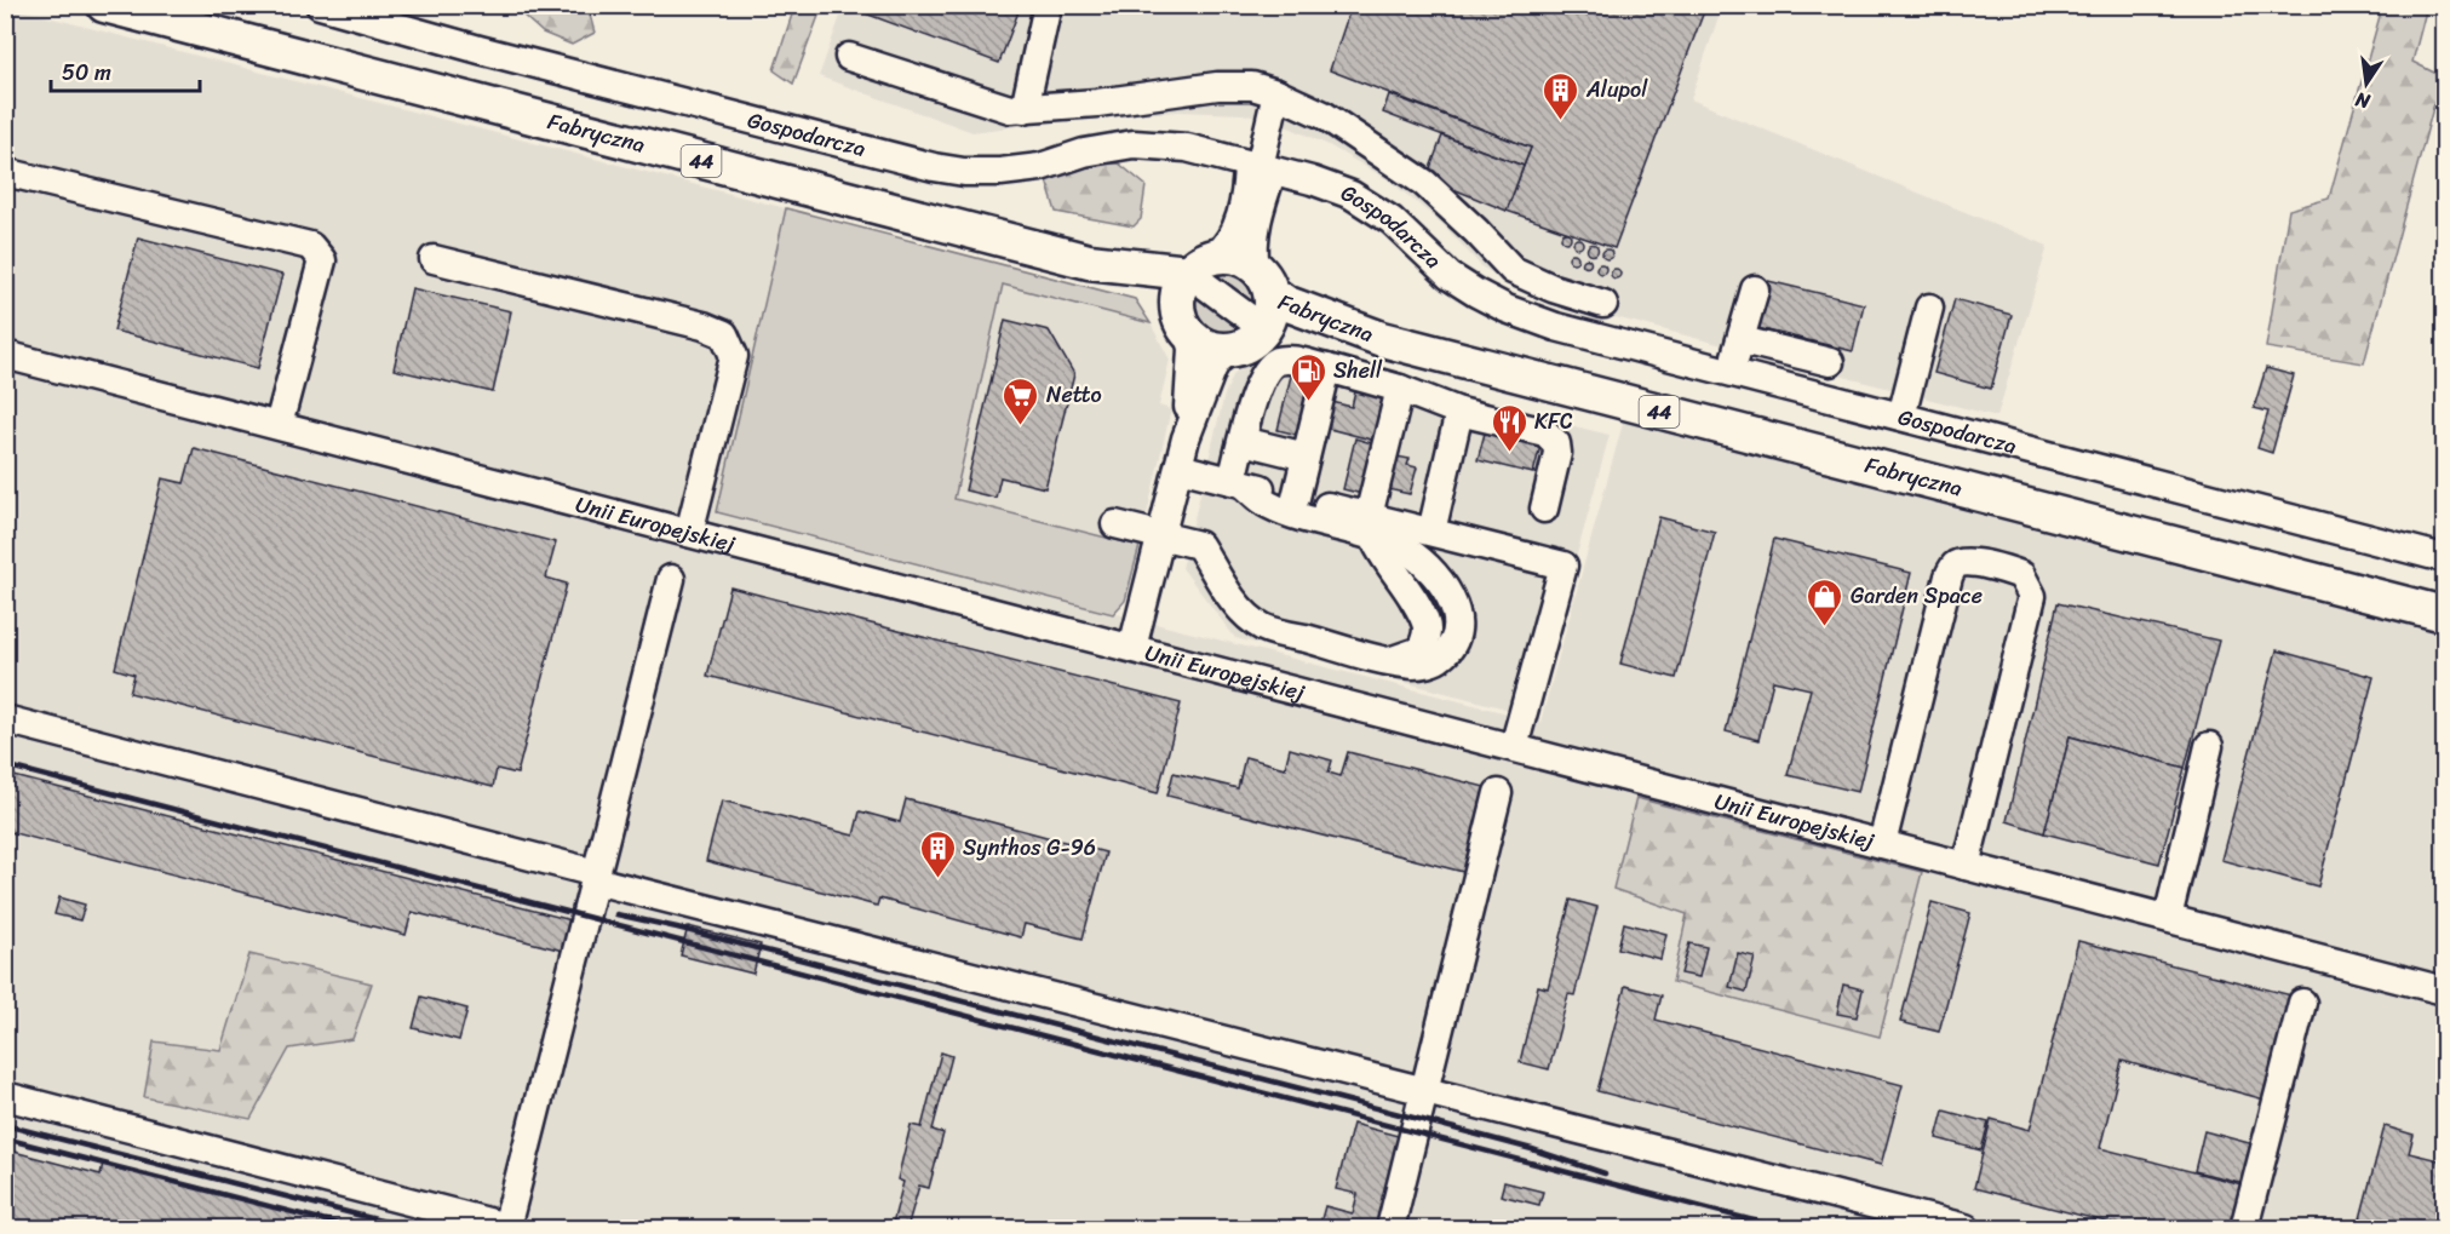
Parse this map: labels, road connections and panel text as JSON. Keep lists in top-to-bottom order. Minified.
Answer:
{"streets":{"main road":["Fabryczna","44"],"street":["Gospodarcza","Unii Europejskiej"]},"crossings":[["Fabryczna","44"]],"places":{"building":["Alupol","Synthos G-96"],"fuel station":["Shell"],"supermarket":["Netto"],"restaurant":["KFC"],"shop":["Garden Space"]},"scale_bar":"50 m","north":"bottom"}
